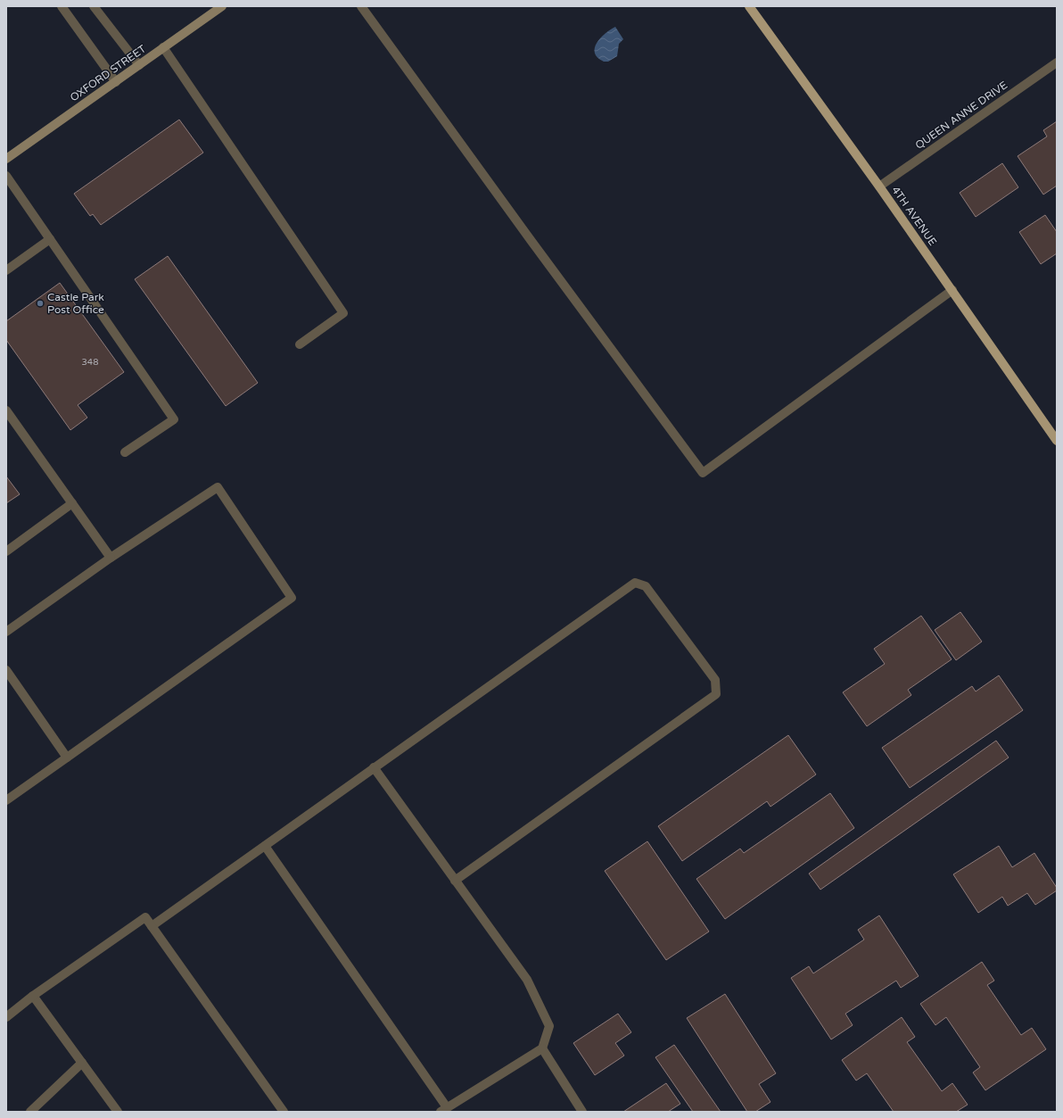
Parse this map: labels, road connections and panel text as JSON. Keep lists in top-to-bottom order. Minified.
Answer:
{"streets":{"main road":["4TH AVENUE"],"street":["OXFORD STREET","QUEEN ANNE DRIVE"]},"crossings":[["QUEEN ANNE DRIVE","4TH AVENUE"]],"places":["Castle Park Post Office"],"house_numbers":["348"]}
